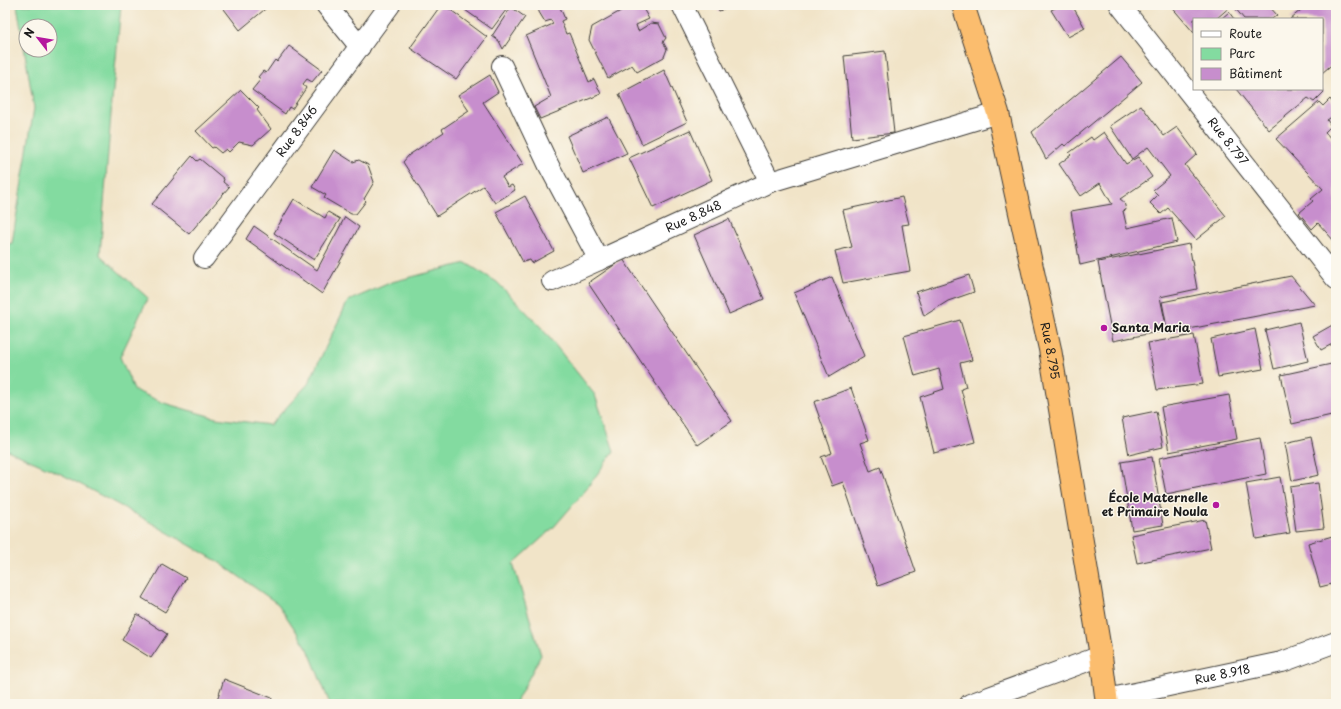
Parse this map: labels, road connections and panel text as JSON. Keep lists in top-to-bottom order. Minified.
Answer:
{"streets":{"highway":["Rue 8.795"],"street":["Rue 8.846","Rue 8.797","Rue 8.848","Rue 8.918"]},"crossings":[["Rue 8.848","Rue 8.795"],["Rue 8.795","Rue 8.918"]],"places":["Santa Maria","École Maternelle et Primaire Noula"],"legend":["Route","Parc","Bâtiment"],"north":"top left"}
